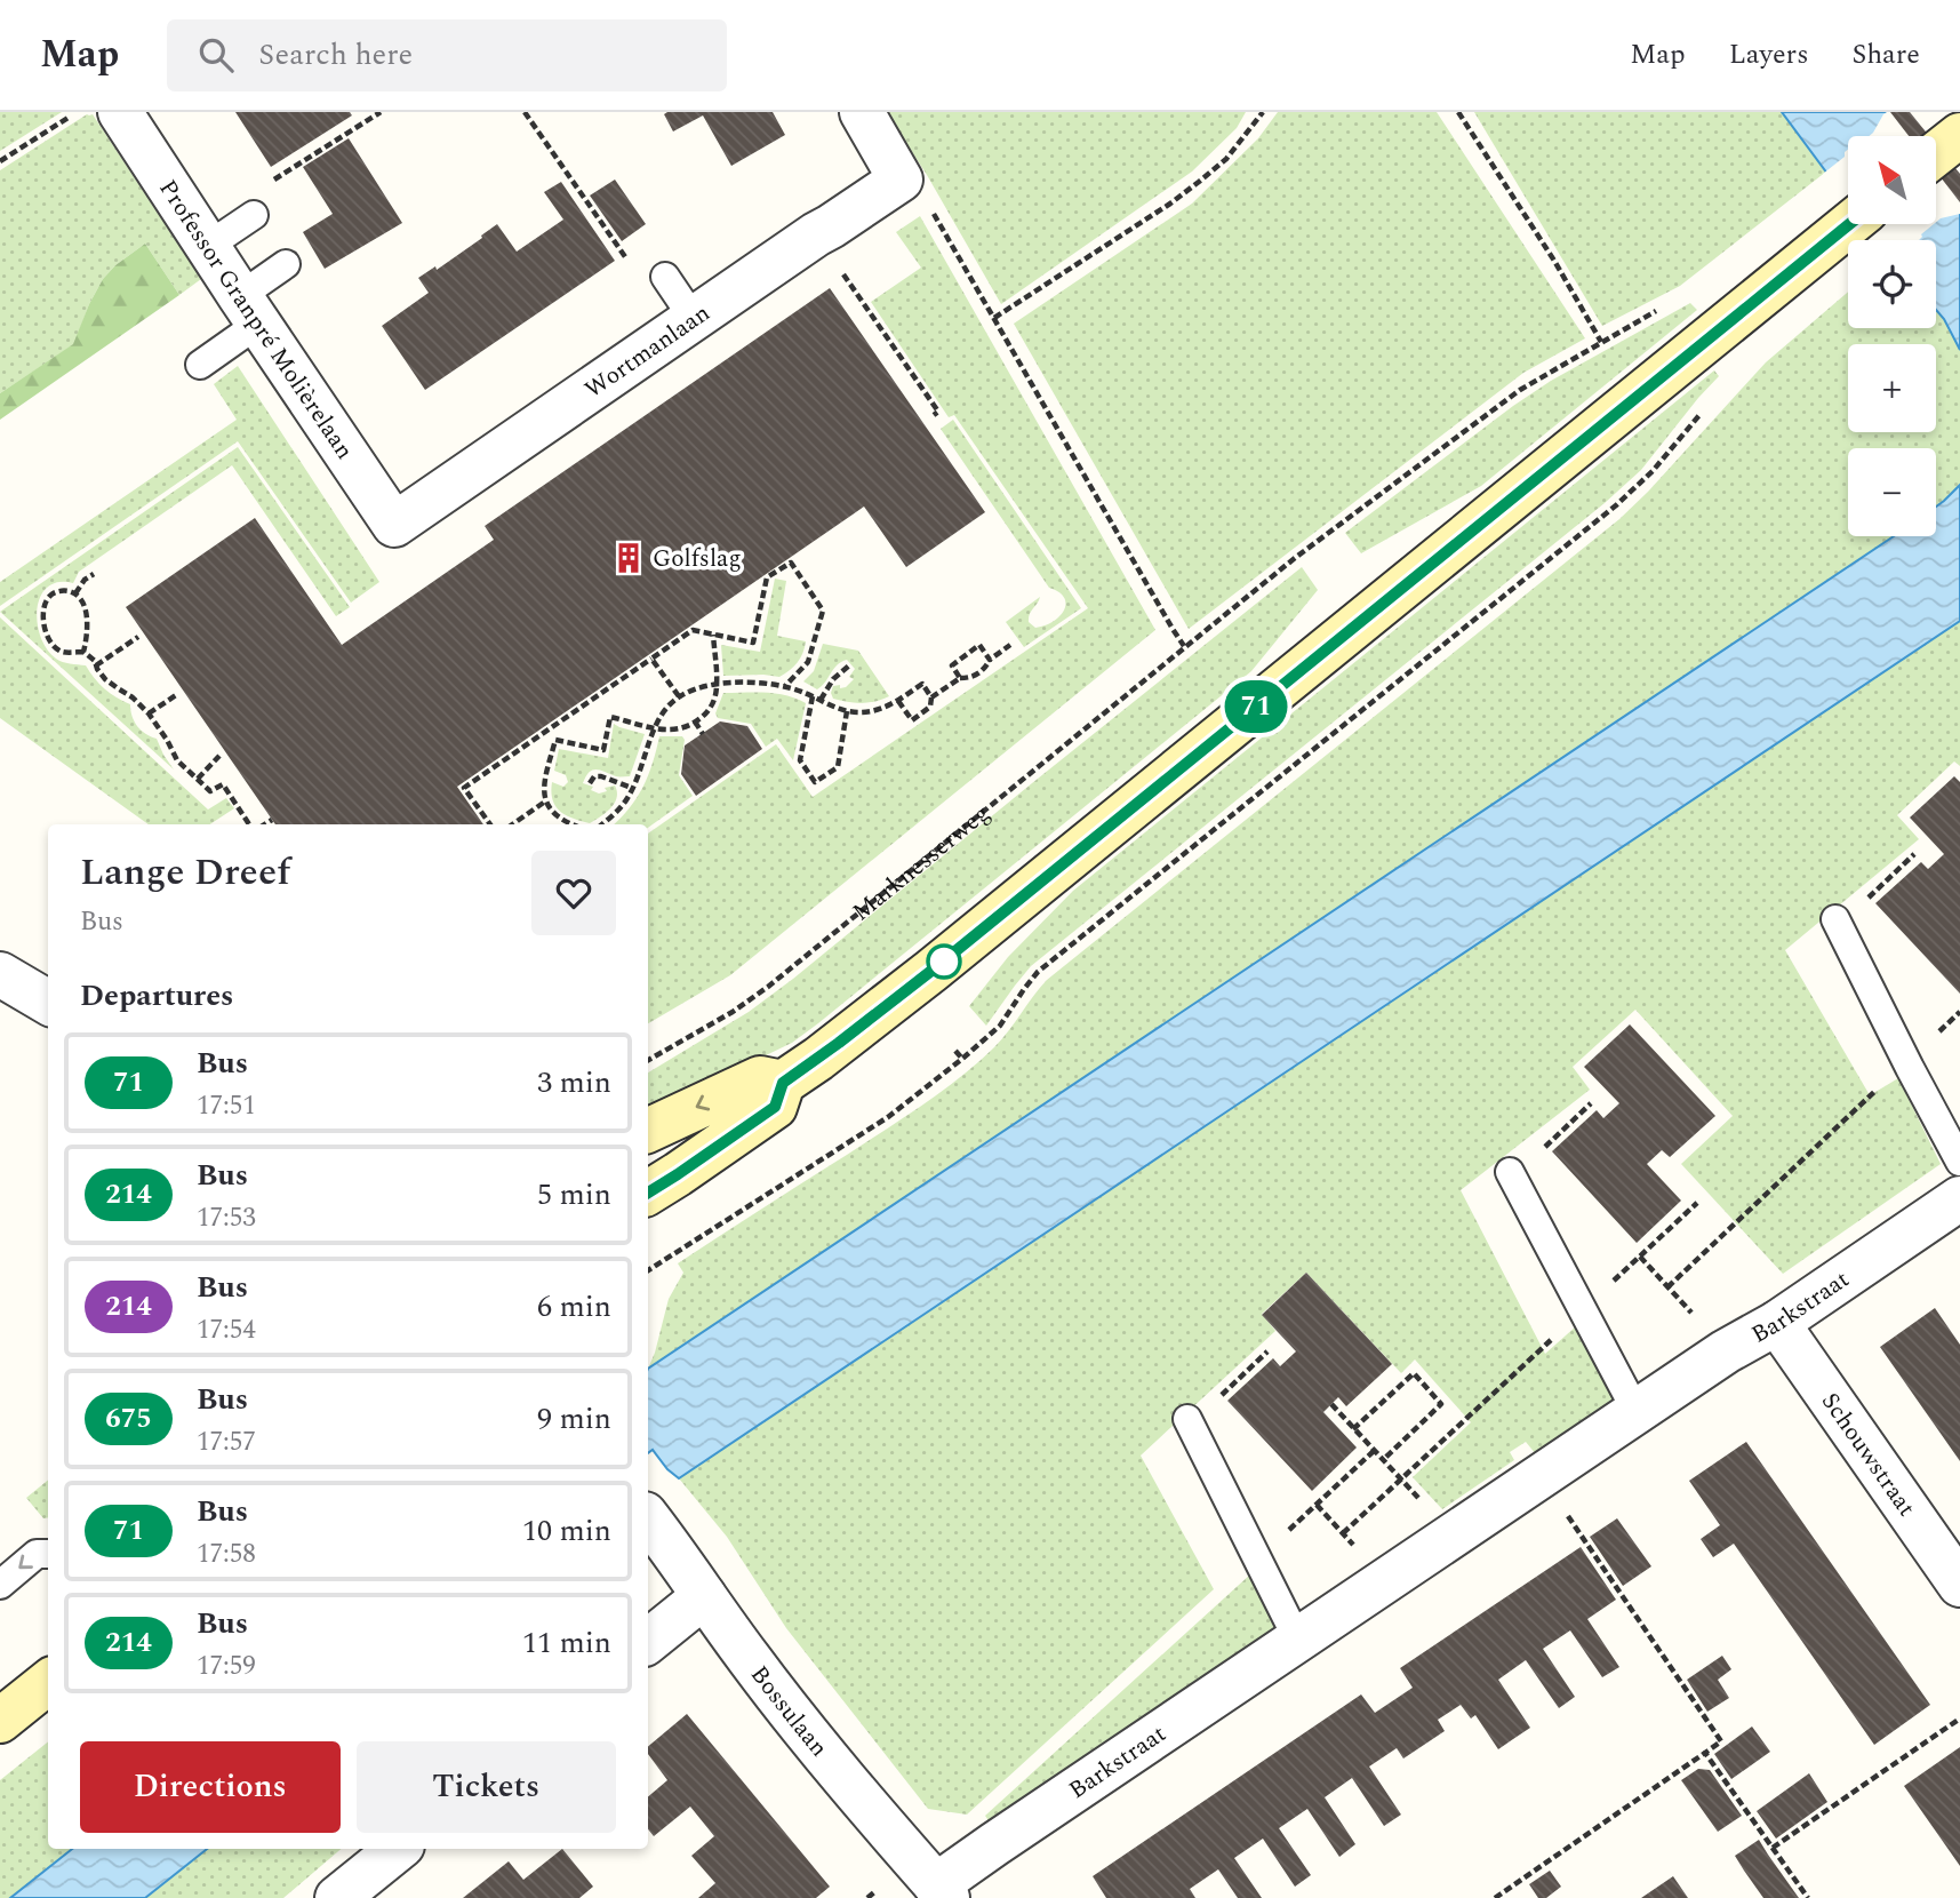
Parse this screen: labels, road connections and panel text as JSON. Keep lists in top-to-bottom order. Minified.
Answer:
{"streets":{"street":["Professor Granpré Molièrelaan","Wortmanlaan","Barkstraat","Schouwstraat","Bossulaan"],"path":["Marknesserweg"]},"crossings":[["Professor Granpré Molièrelaan","Wortmanlaan"],["Barkstraat","Schouwstraat"],["Barkstraat","Bossulaan"]],"places":{"building":["Golfslag"]},"lines":["bus line 71"],"north":"top left","page":{"header":"Map","search":"Search here","nav":["Map","Layers","Share"],"on_map":"71","map_buttons":["+","−"],"heading":[["Lange Dreef","Bus"],"Departures"],"list":[{"mark":"71","name":"Bus","note":"17:51","value":"3 min"},{"mark":"214","name":"Bus","note":"17:53","value":"5 min"},{"mark":"214","name":"Bus","note":"17:54","value":"6 min"},{"mark":"675","name":"Bus","note":"17:57","value":"9 min"},{"mark":"71","name":"Bus","note":"17:58","value":"10 min"},{"mark":"214","name":"Bus","note":"17:59","value":"11 min"}],"buttons":["Directions","Tickets"]}}
